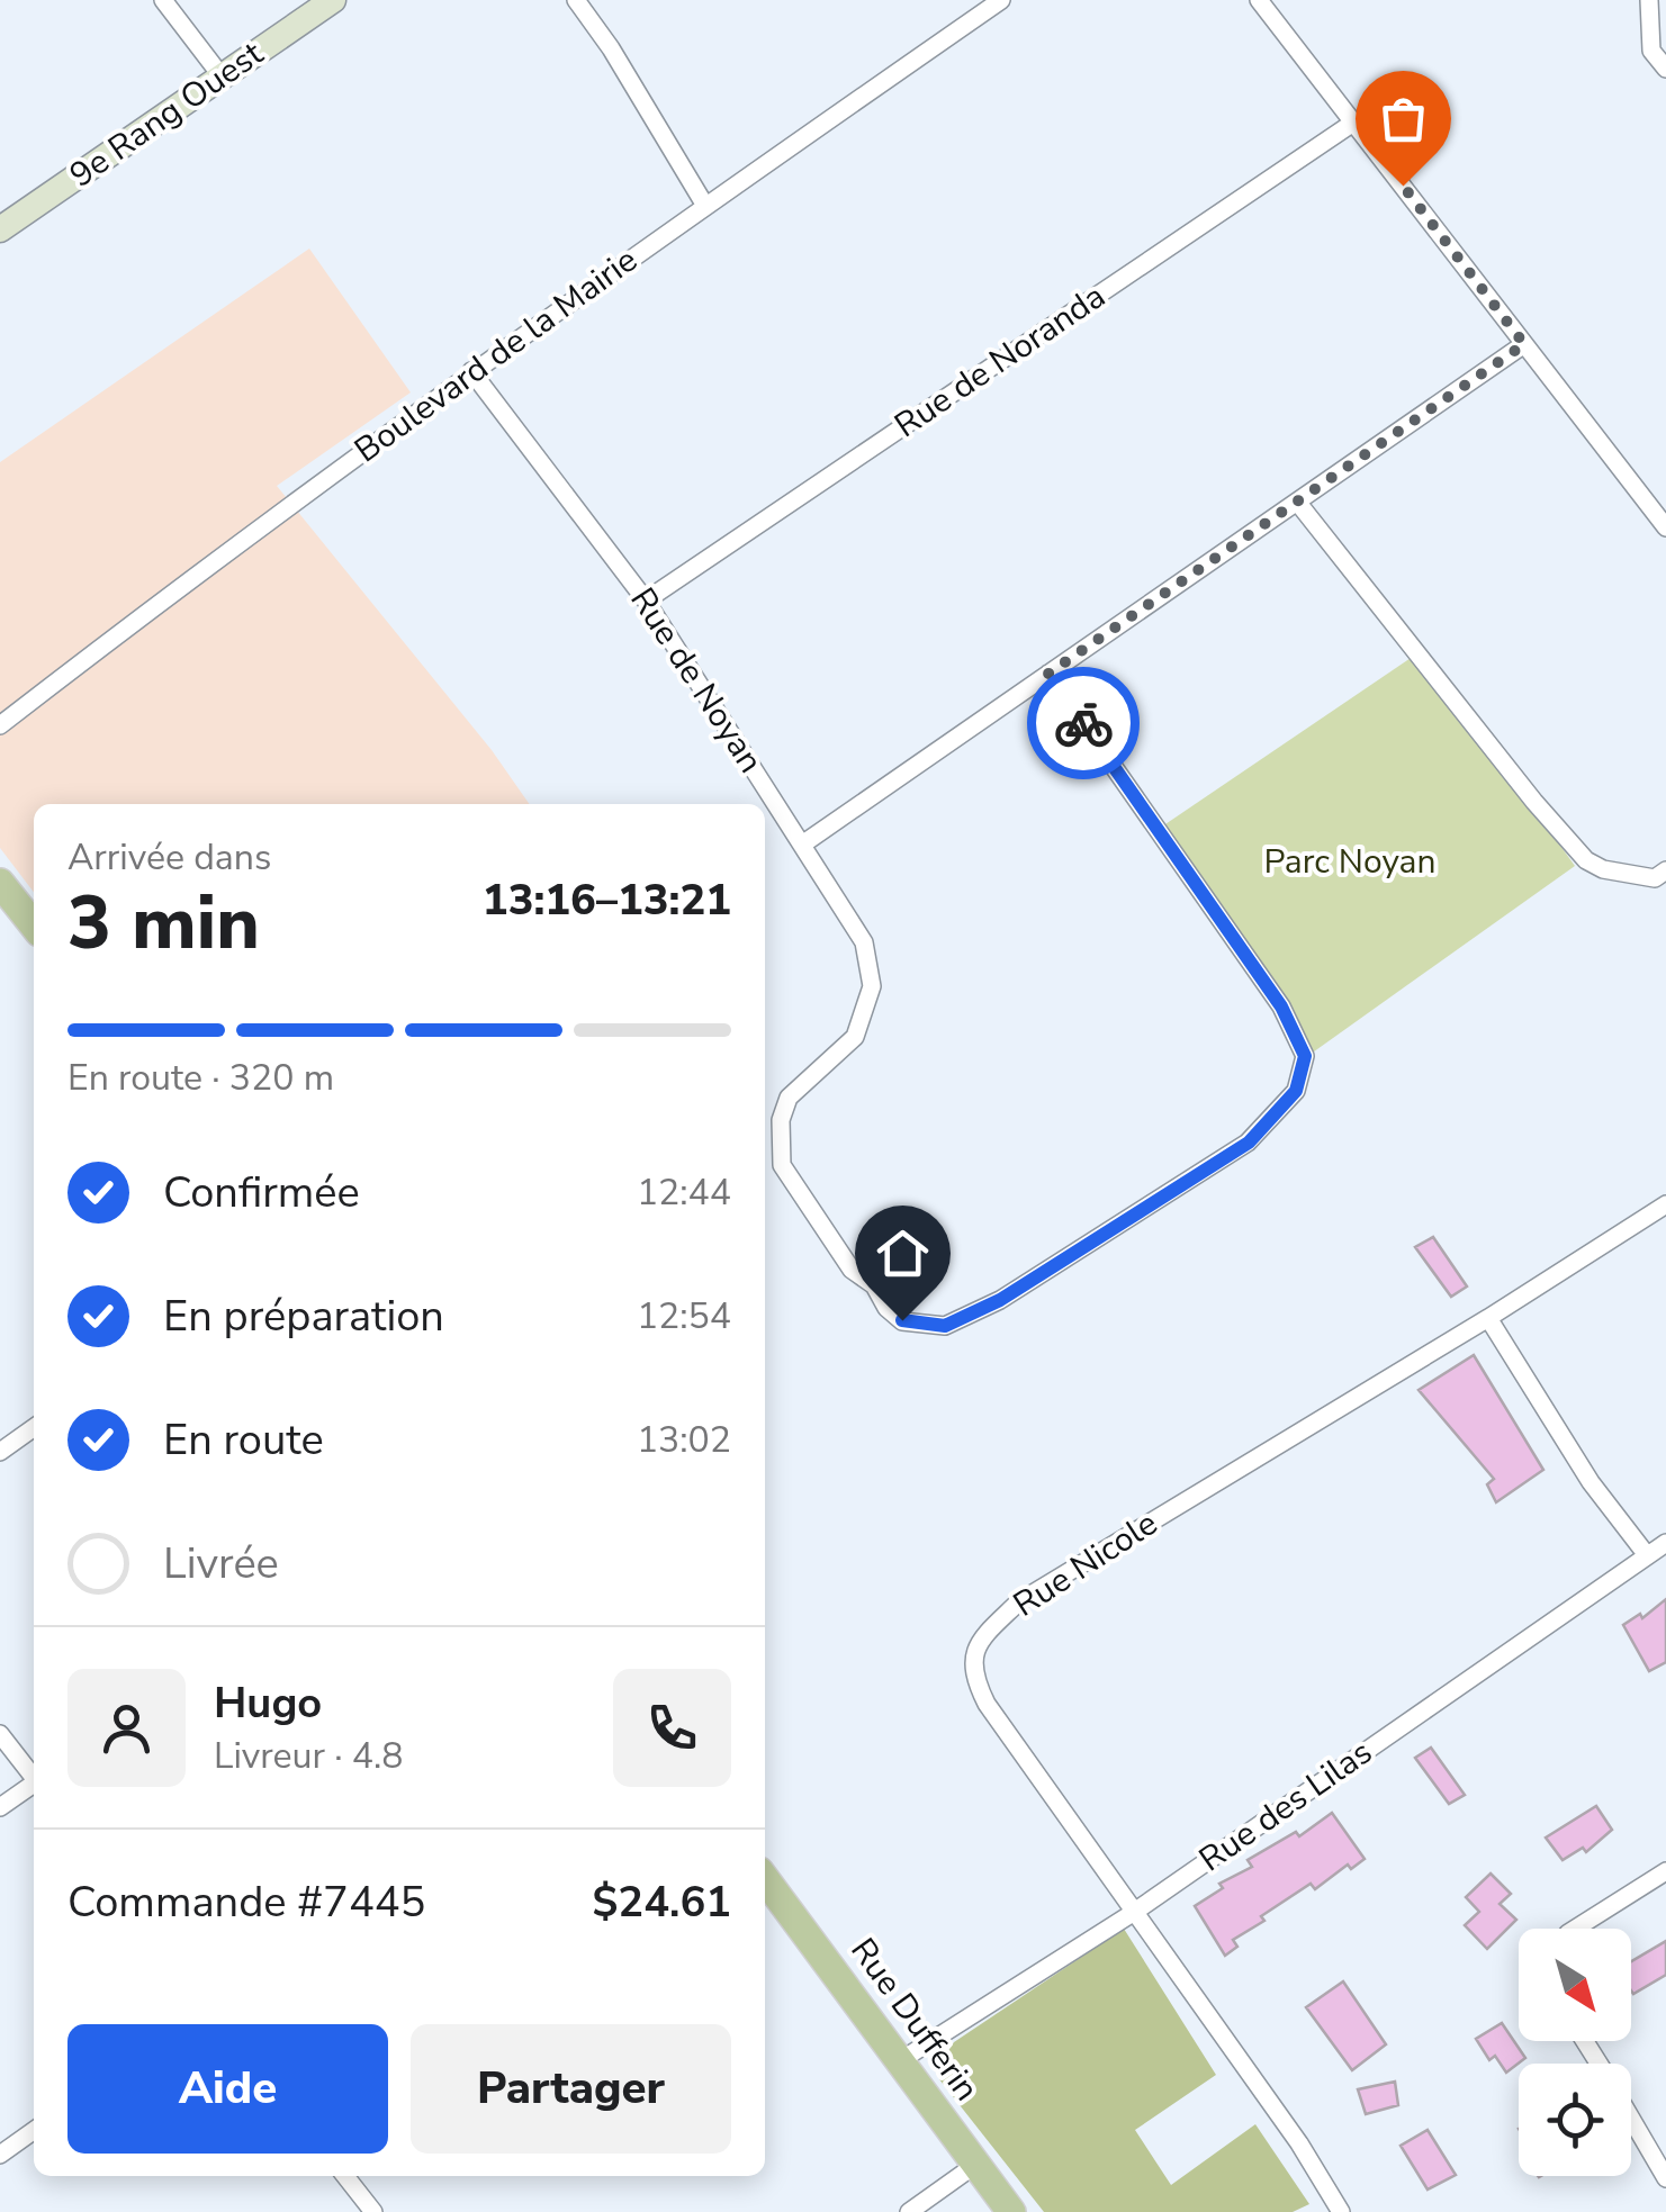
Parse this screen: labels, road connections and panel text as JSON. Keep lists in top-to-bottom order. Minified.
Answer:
{"streets":{"main road":["Rue Dufferin"],"street":["9e Rang Ouest","Boulevard de la Mairie","Rue de Noranda","Rue de Noyan","Rue Nicole","Rue des Lilas"]},"crossings":[["Boulevard de la Mairie","Rue de Noyan"],["Rue de Noranda","Rue de Noyan"],["Rue Nicole","Rue des Lilas"],["Rue des Lilas","Rue Dufferin"]],"parks":["Parc Noyan"],"north":"bottom right","page":{"heading":["3 min","Arrivée dans","13:16–13:21"],"panel":["Hugo","Livreur · 4.8","Commande #7445","$24.61"],"bar":"En route · 320 m","list":[["Confirmée","12:44"],["En préparation","12:54"],["En route","13:02"],"Livrée"],"buttons":["Aide","Partager"]}}
